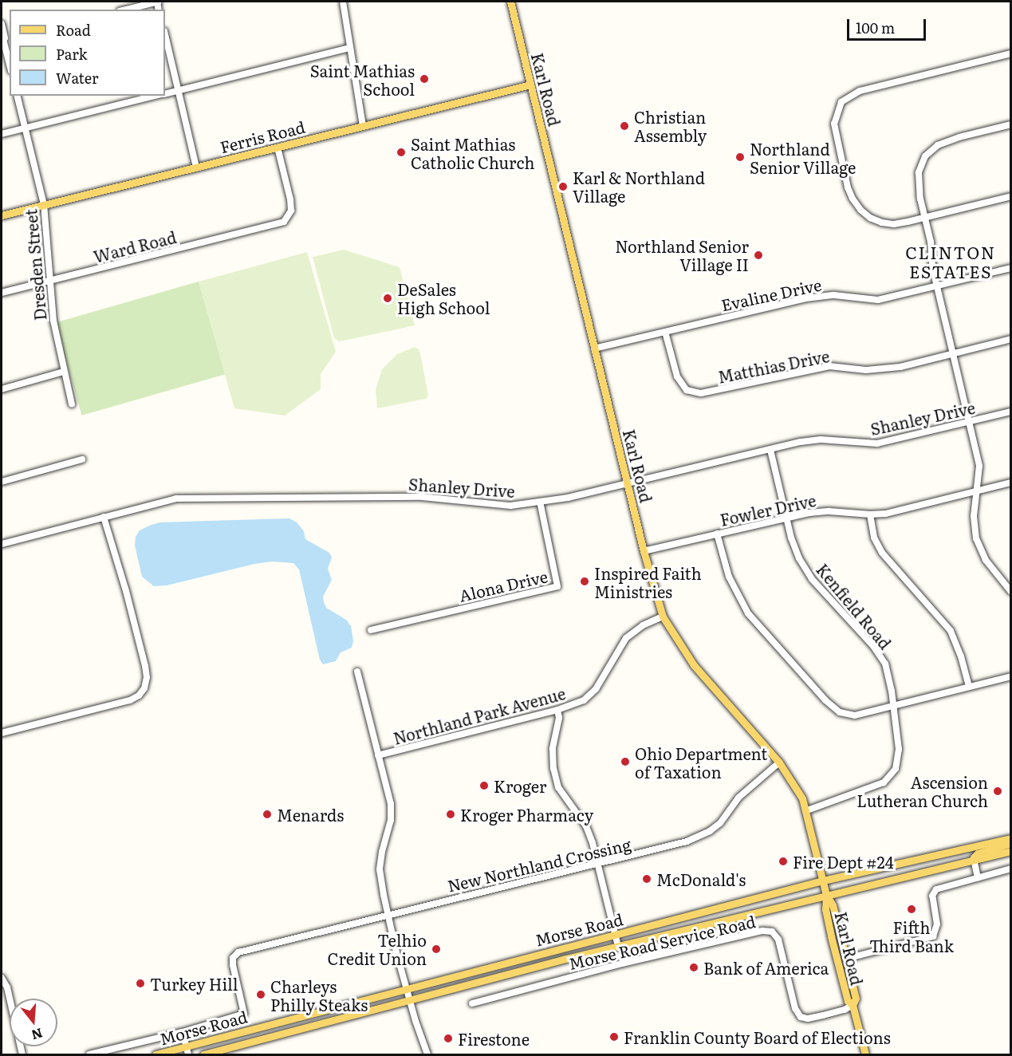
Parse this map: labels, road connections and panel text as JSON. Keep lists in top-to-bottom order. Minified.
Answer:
{"streets":{"main road":["Karl Road","Ferris Road","Morse Road"],"street":["Ward Road","Dresden Street","Evaline Drive","Matthias Drive","Shanley Drive","Fowler Drive","Alona Drive","Kenfield Road","Northland Park Avenue","New Northland Crossing","Morse Road Service Road"]},"crossings":[["Karl Road","Ferris Road"],["Karl Road","Evaline Drive"],["Karl Road","Shanley Drive"],["Karl Road","Fowler Drive"],["Karl Road","Kenfield Road"],["Karl Road","Northland Park Avenue"],["Karl Road","New Northland Crossing"],["Karl Road","Morse Road"],["Karl Road","Morse Road Service Road"],["Ferris Road","Ward Road"],["Ferris Road","Dresden Street"],["Ward Road","Dresden Street"],["Evaline Drive","Matthias Drive"],["Shanley Drive","Alona Drive"],["Shanley Drive","Kenfield Road"],["Fowler Drive","Kenfield Road"]],"districts":["CLINTON ESTATES"],"places":["Saint Mathias School","Christian Assembly","Saint Mathias Catholic Church","Northland Senior Village","Karl & Northland Village","Northland Senior Village II","DeSales High School","Inspired Faith Ministries","Ohio Department of Taxation","Kroger","Ascension Lutheran Church","Menards","Kroger Pharmacy","Fire Dept #24","McDonald's","Fifth Third Bank","Telhio Credit Union","Bank of America","Turkey Hill","Charleys Philly Steaks","Franklin County Board of Elections","Firestone"],"legend":["Road","Park","Water"],"scale_bar":"100 m","north":"bottom"}
